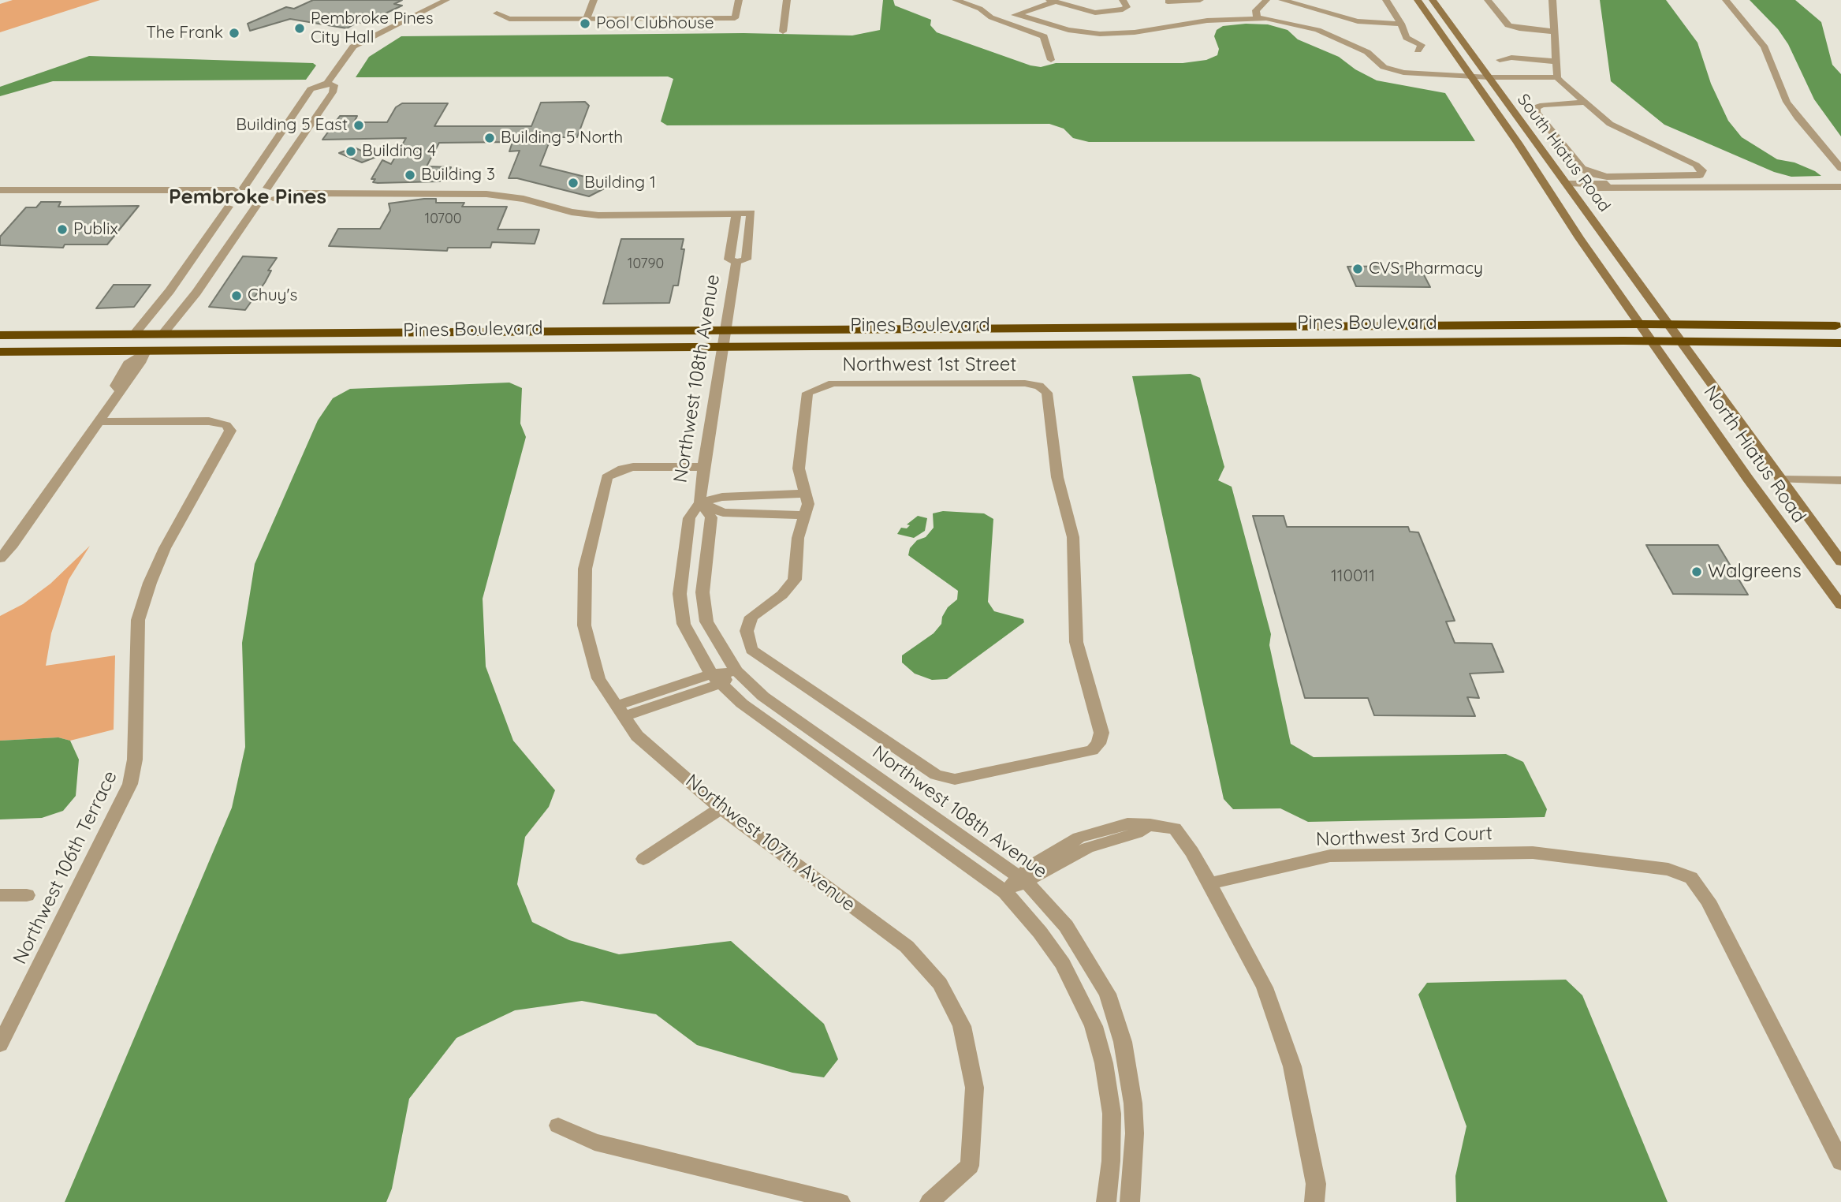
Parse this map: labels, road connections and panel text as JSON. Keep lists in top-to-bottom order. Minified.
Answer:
{"streets":{"highway":["Pines Boulevard"],"main road":["South Hiatus Road","North Hiatus Road"],"street":["Northwest 1st Street","Northwest 108th Avenue","Northwest 3rd Court","Northwest 107th Avenue","Northwest 106th Terrace"]},"crossings":[["South Hiatus Road","Pines Boulevard"],["South Hiatus Road","North Hiatus Road"],["Pines Boulevard","Northwest 108th Avenue"],["Pines Boulevard","North Hiatus Road"],["Northwest 108th Avenue","Northwest 107th Avenue"]],"districts":["Pembroke Pines"],"places":["Pool Clubhouse","Pembroke Pines City Hall","The Frank","Building 5 East","Building 5 North","Building 4","Building 3","Building 1","Publix","CVS Pharmacy","Chuy's","Walgreens"],"house_numbers":["10700","10790","110011"]}
